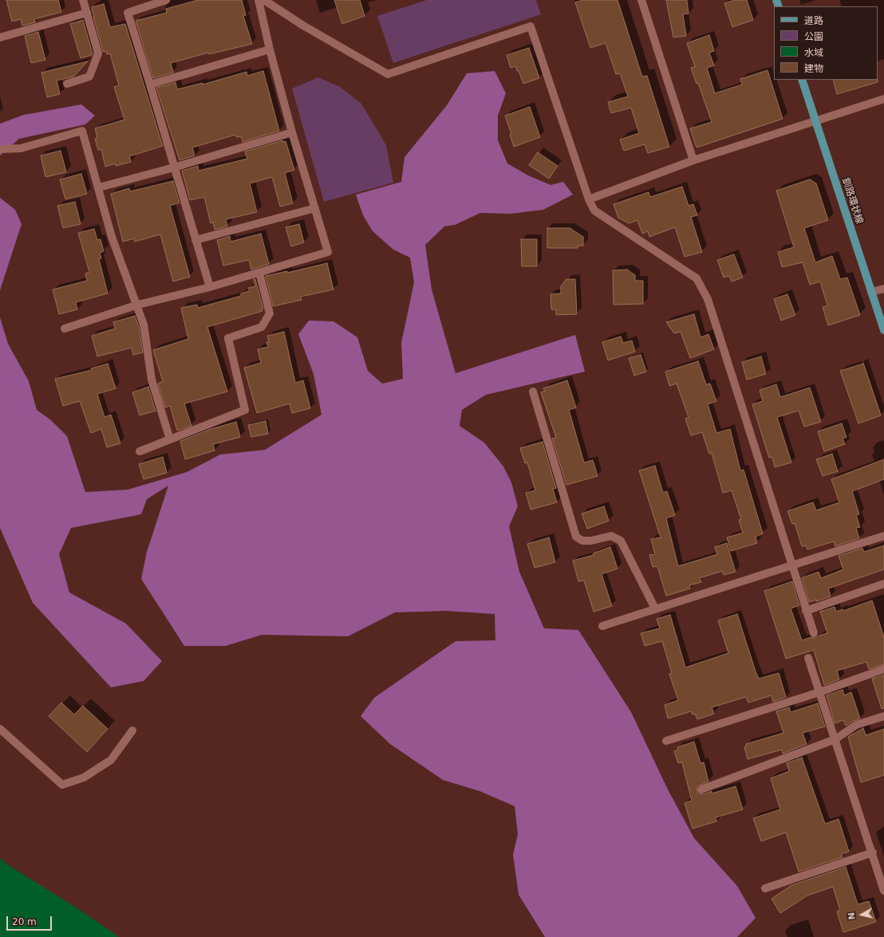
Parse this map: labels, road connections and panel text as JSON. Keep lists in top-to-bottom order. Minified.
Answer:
{"streets":{"main road":["釧路環状線"]},"legend":["道路","公園","水域","建物"],"scale_bar":"20 m","north":"left"}
